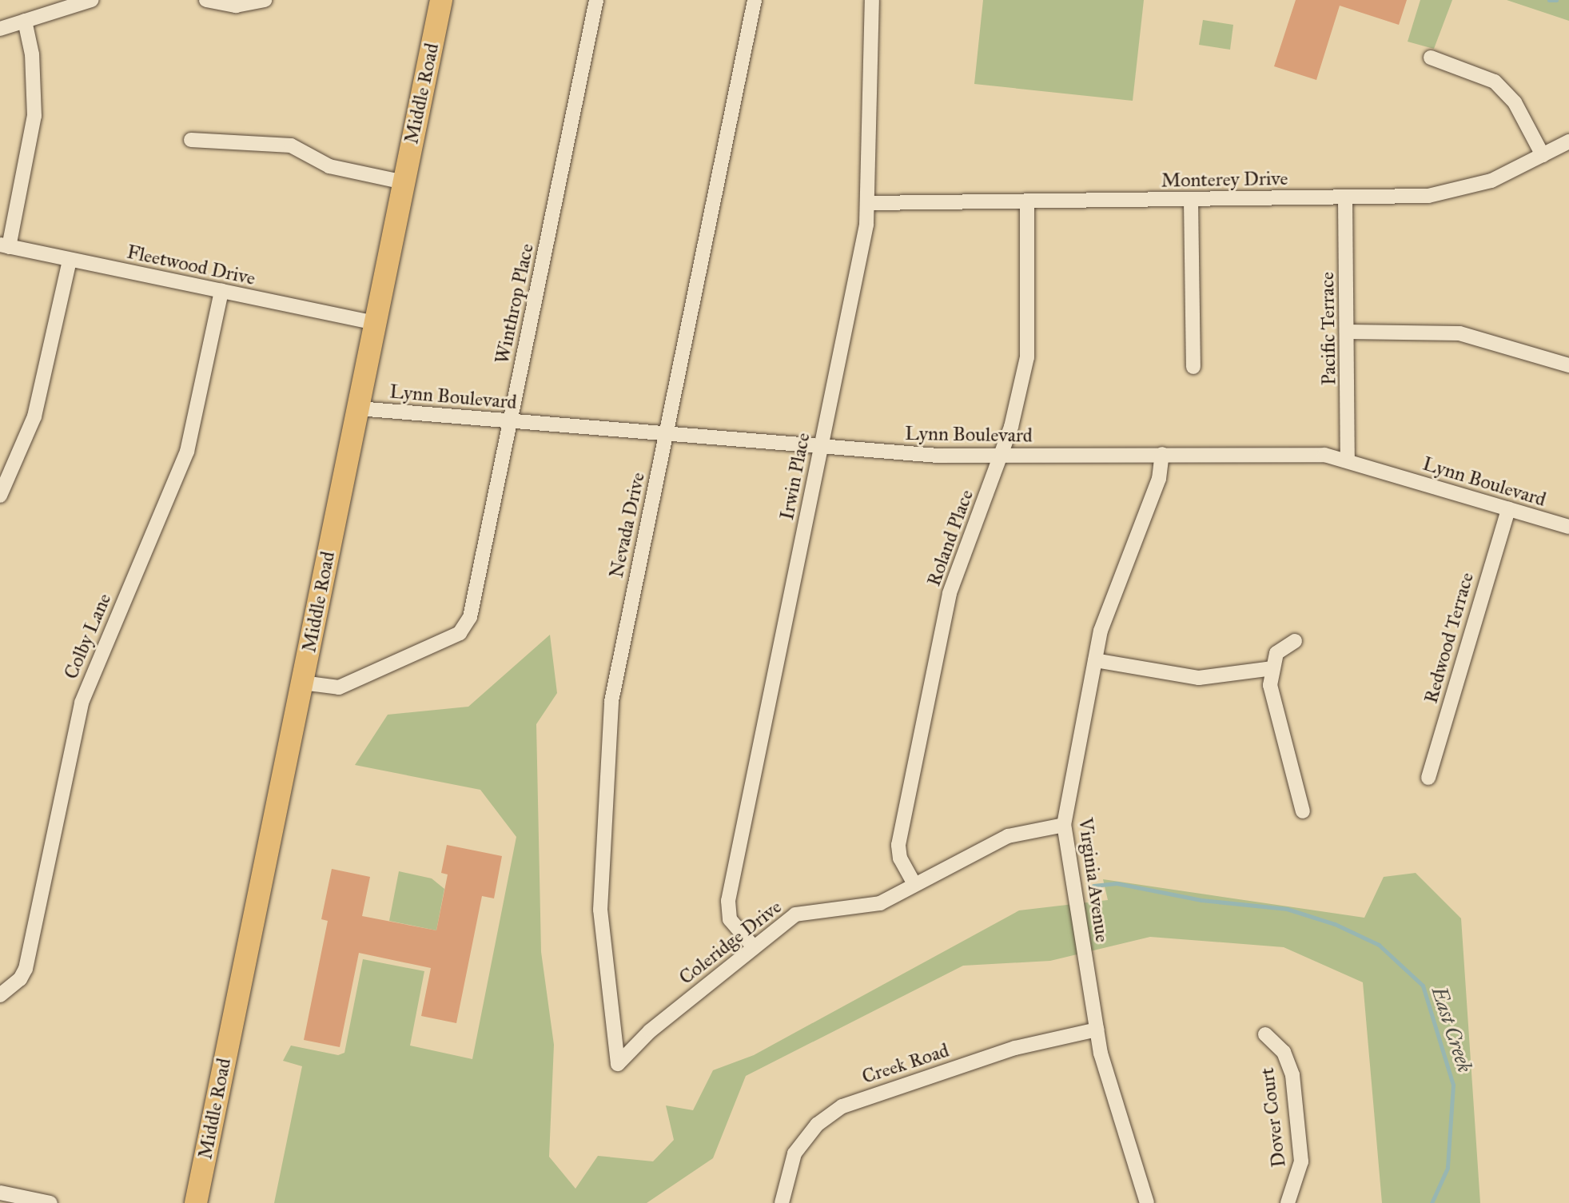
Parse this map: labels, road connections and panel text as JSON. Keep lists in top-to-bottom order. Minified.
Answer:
{"streets":{"main road":["Middle Road"],"street":["Monterey Drive","Fleetwood Drive","Winthrop Place","Pacific Terrace","Lynn Boulevard","Irwin Place","Nevada Drive","Roland Place","Colby Lane","Redwood Terrace","Virginia Avenue","Coleridge Drive","Creek Road","Dover Court"]},"crossings":[["Middle Road","Fleetwood Drive"],["Middle Road","Winthrop Place"],["Middle Road","Lynn Boulevard"],["Monterey Drive","Pacific Terrace"],["Monterey Drive","Irwin Place"],["Monterey Drive","Roland Place"],["Fleetwood Drive","Colby Lane"],["Winthrop Place","Lynn Boulevard"],["Pacific Terrace","Lynn Boulevard"],["Lynn Boulevard","Irwin Place"],["Lynn Boulevard","Nevada Drive"],["Lynn Boulevard","Roland Place"],["Lynn Boulevard","Redwood Terrace"],["Lynn Boulevard","Virginia Avenue"],["Irwin Place","Coleridge Drive"],["Nevada Drive","Coleridge Drive"],["Roland Place","Coleridge Drive"],["Virginia Avenue","Coleridge Drive"],["Virginia Avenue","Creek Road"]],"water":["East Creek"]}
